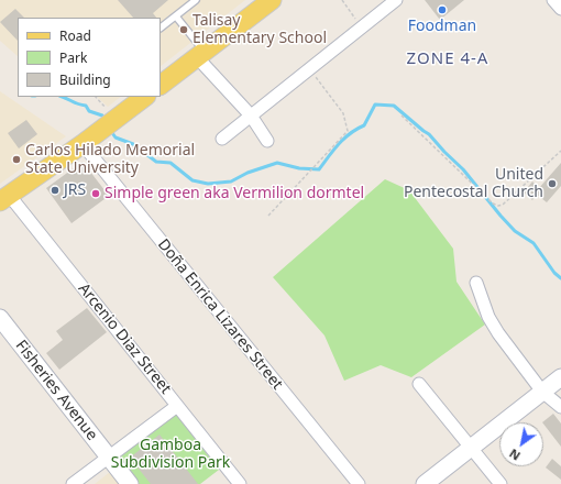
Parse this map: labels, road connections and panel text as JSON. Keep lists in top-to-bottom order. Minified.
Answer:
{"streets":{"street":["Doña Enrica Lizares Street","Arcenio Diaz Street","Fisheries Avenue"]},"districts":["ZONE 4-A"],"parks":["Gamboa Subdivision Park"],"places":["Foodman","Talisay Elementary School","Carlos Hilado Memorial State University","United Pentecostal Church","JRS","Simple green aka Vermilion dormtel"],"legend":["Road","Park","Building"],"north":"bottom left"}
